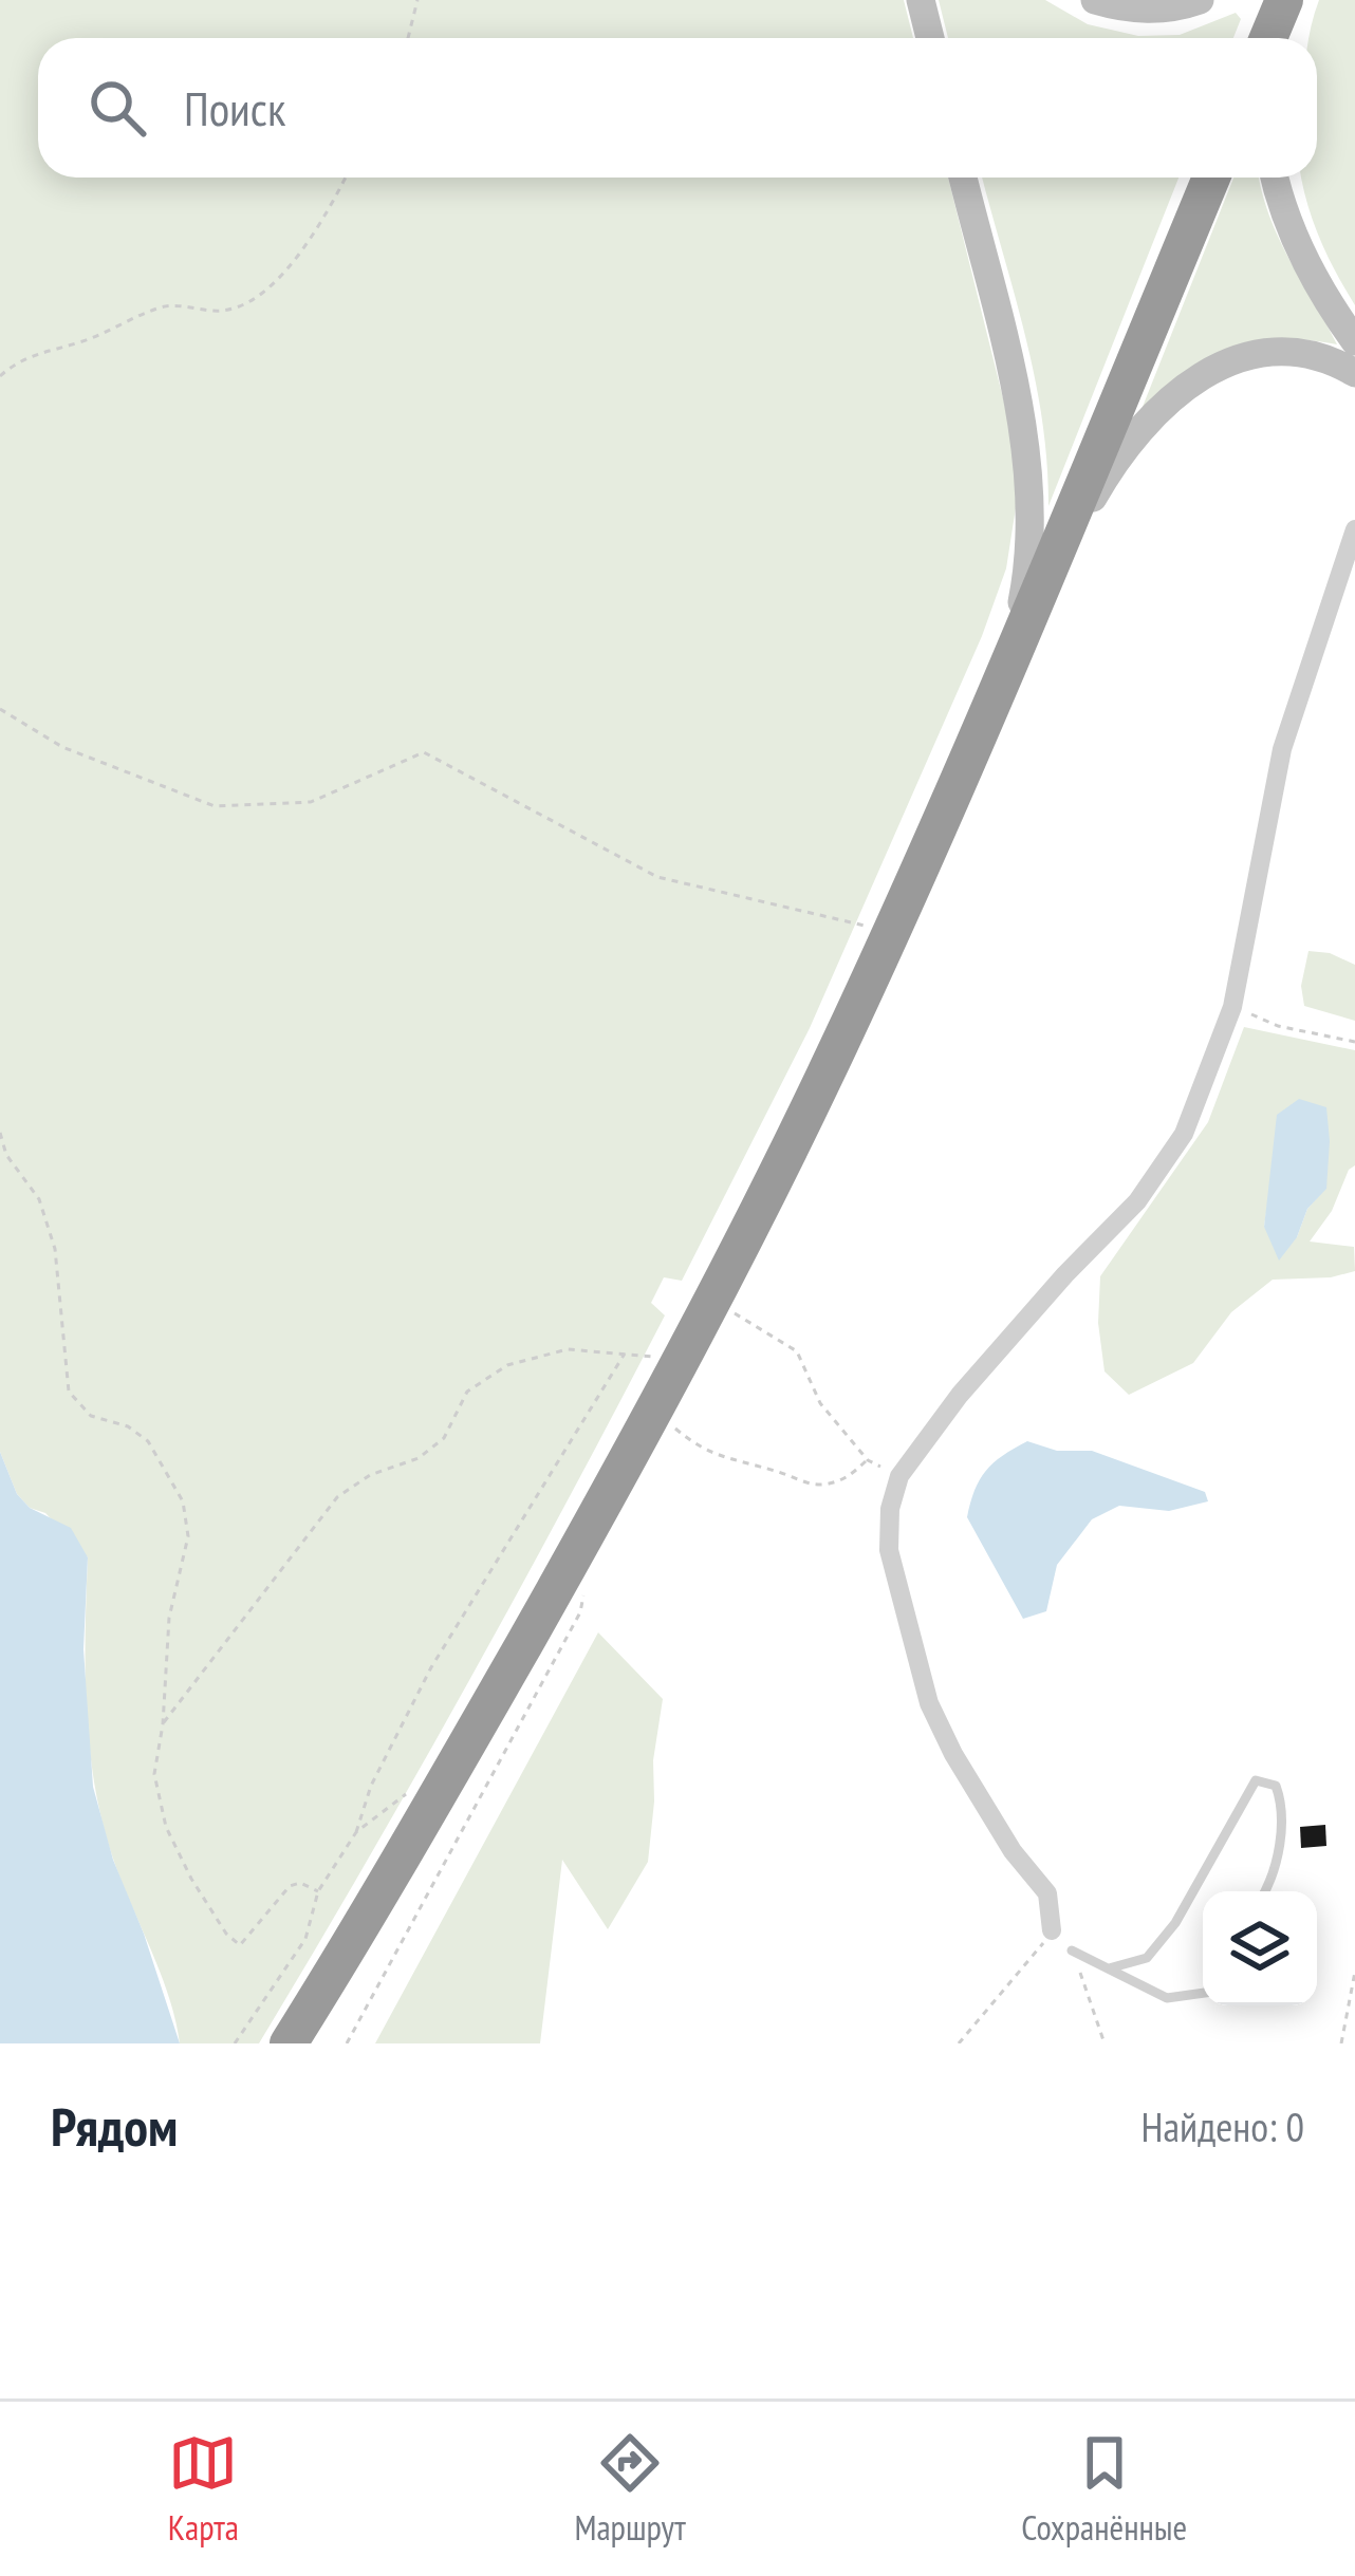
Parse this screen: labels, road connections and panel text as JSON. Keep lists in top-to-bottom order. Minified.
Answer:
{"page":{"search":"Поиск","heading":["Рядом","Найдено: 0"],"nav":["Карта","Маршрут","Сохранённые"]}}
